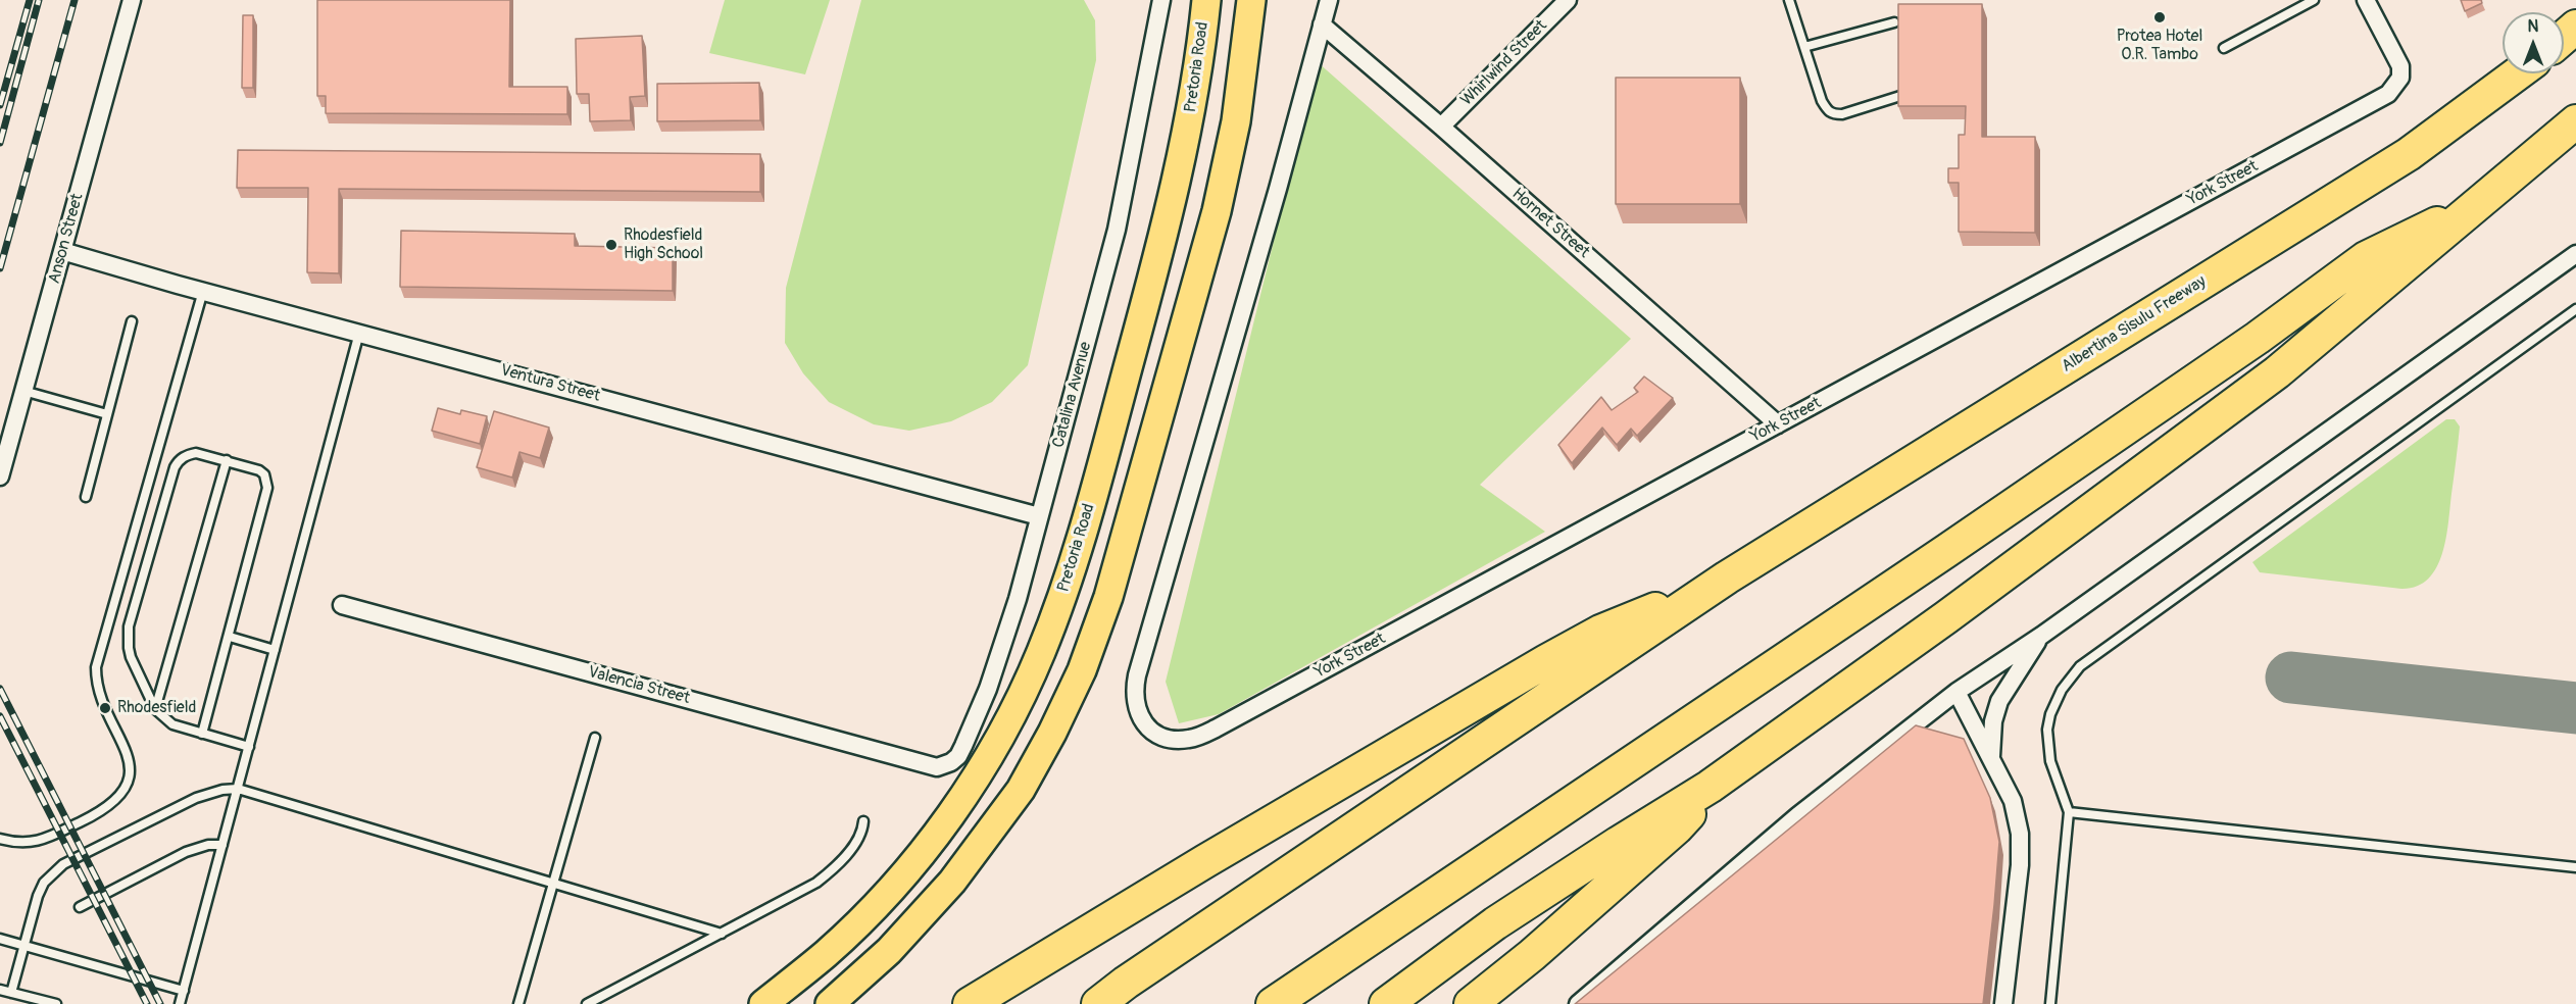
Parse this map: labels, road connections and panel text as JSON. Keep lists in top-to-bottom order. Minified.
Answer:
{"streets":{"highway":["Albertina Sisulu Freeway"],"main road":["Pretoria Road"],"street":["Whirlwind Street","York Street","Hornet Street","Anson Street","Ventura Street","Catalina Avenue","Valencia Street"]},"crossings":[["Whirlwind Street","Hornet Street"],["York Street","Hornet Street"],["Anson Street","Ventura Street"],["Ventura Street","Catalina Avenue"],["Catalina Avenue","Valencia Street"]],"places":["Protea Hotel O.R. Tambo","Rhodesfield High School","Rhodesfield"],"north":"top"}
